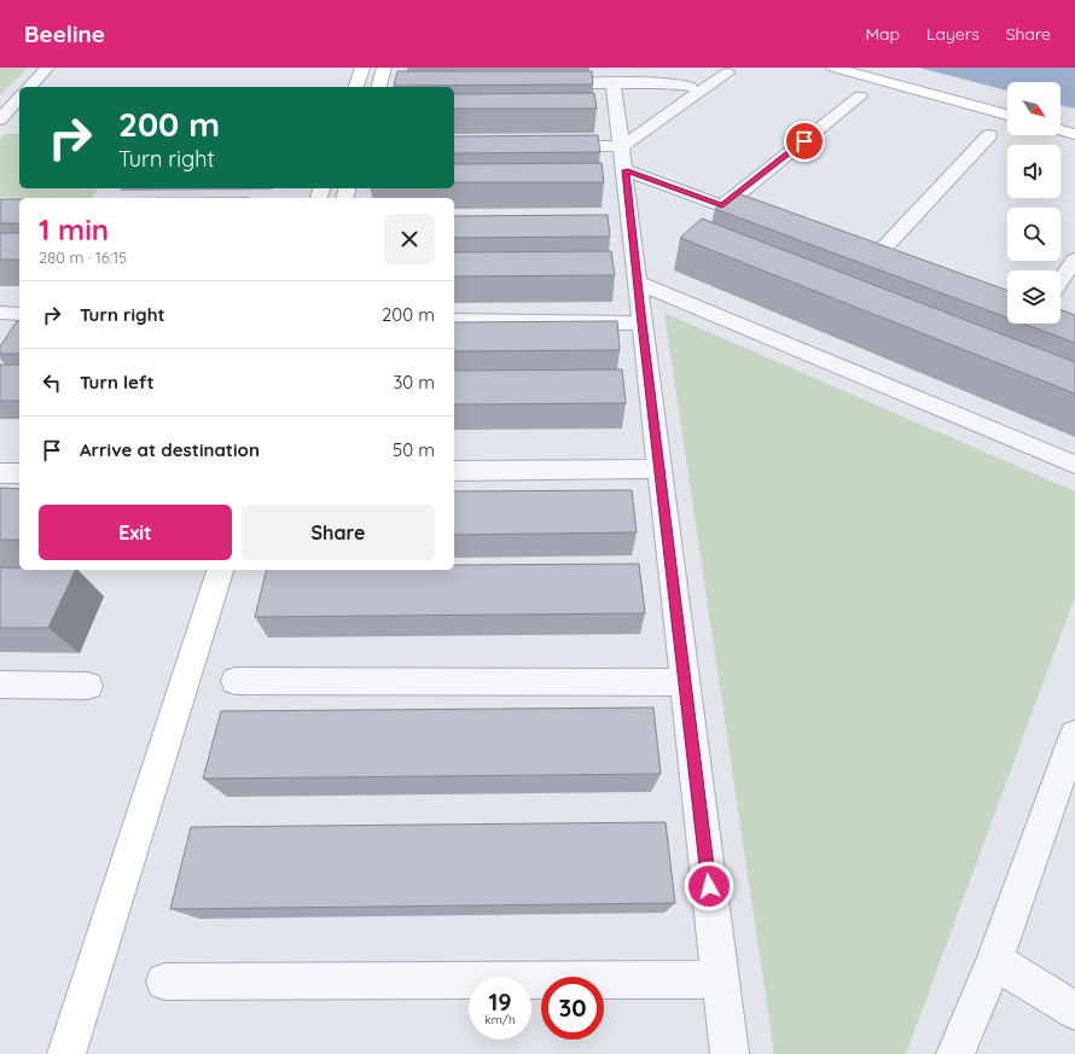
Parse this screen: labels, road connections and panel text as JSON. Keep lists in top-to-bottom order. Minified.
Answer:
{"north":"bottom right","page":{"header":"Beeline","nav":["Map","Layers","Share"],"turn":["200 m","Turn right"],"heading":["1 min","280 m · 16:15"],"list":[{"name":"Turn right","value":"200 m"},{"name":"Turn left","value":"30 m"},{"name":"Arrive at destination","value":"50 m"}],"buttons":["Exit","Share"],"speed":"19 km/h","limit":"30"}}
